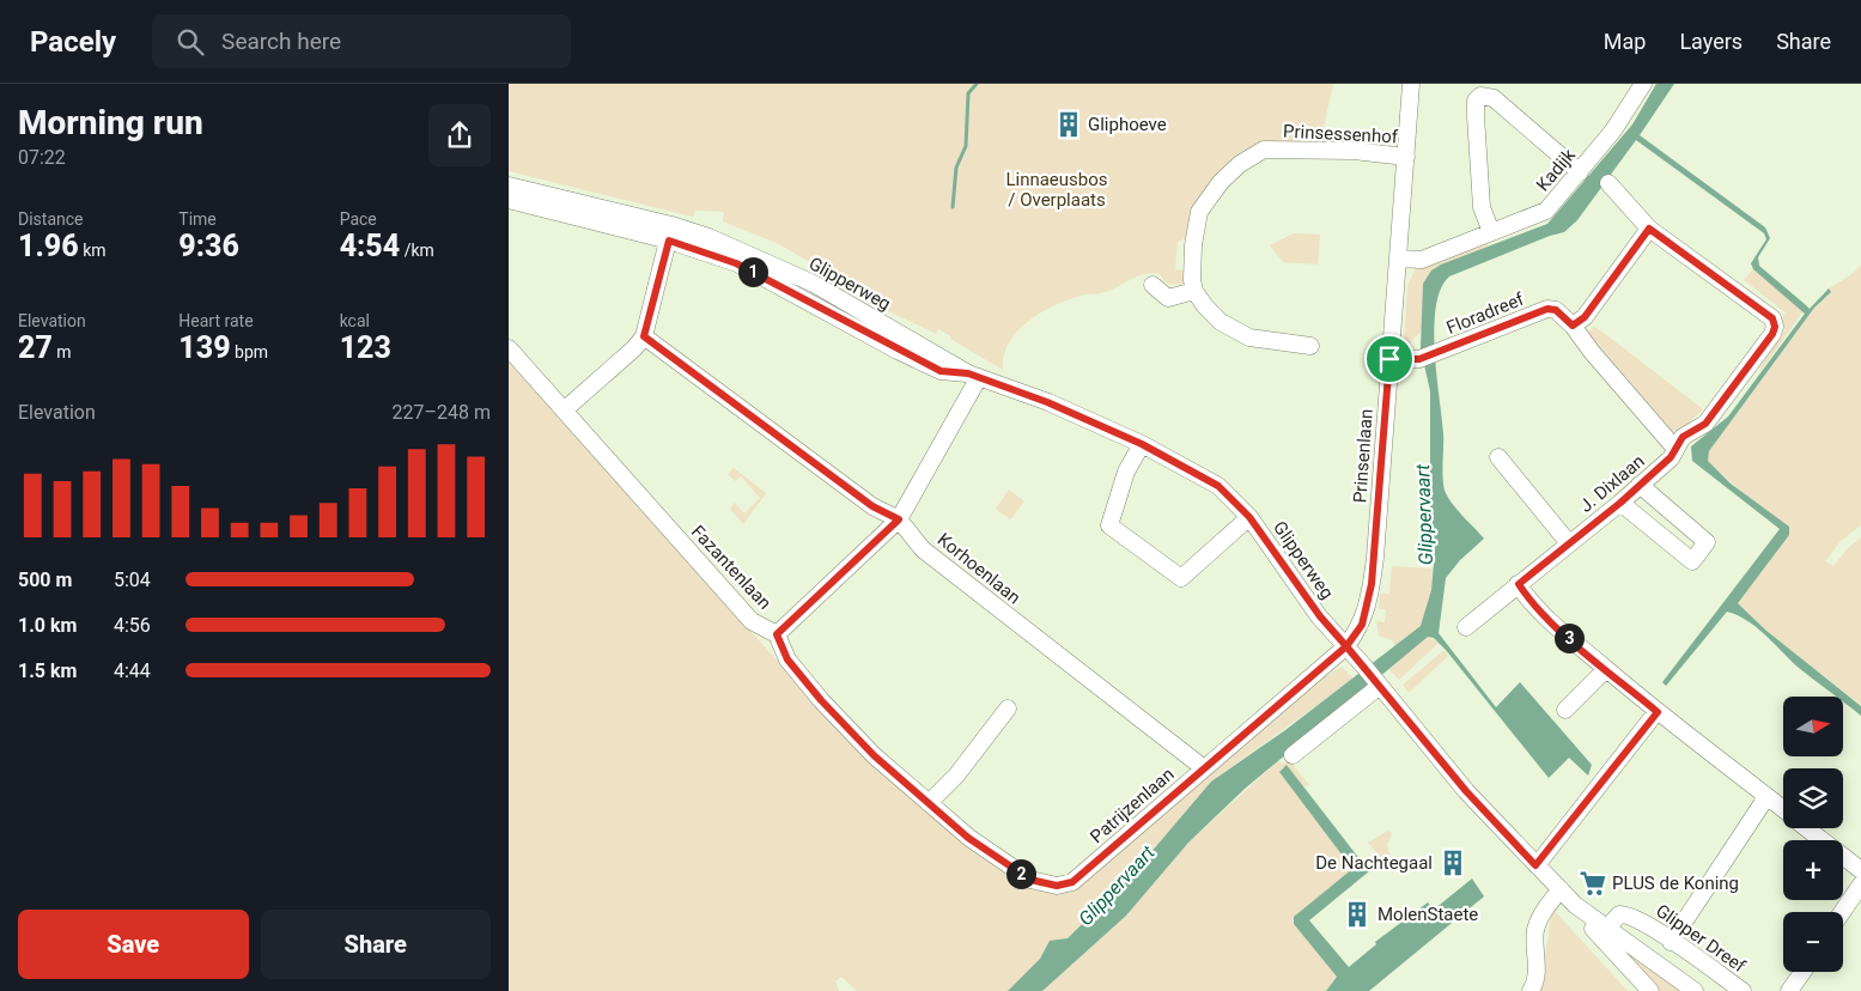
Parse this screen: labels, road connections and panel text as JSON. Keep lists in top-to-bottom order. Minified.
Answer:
{"streets":{"street":["Prinsessenhof","Kadijk","Glipperweg","Floradreef","Prinsenlaan","J. Dixlaan","Fazantenlaan","Korhoenlaan","Patrijzenlaan","Glipper Dreef"]},"crossings":[["Prinsessenhof","Prinsenlaan"],["Kadijk","Prinsenlaan"],["Glipperweg","Prinsenlaan"],["Glipperweg","Patrijzenlaan"],["Floradreef","Prinsenlaan"],["Floradreef","J. Dixlaan"],["Prinsenlaan","Patrijzenlaan"],["Fazantenlaan","Patrijzenlaan"],["Korhoenlaan","Patrijzenlaan"]],"water":["Glippervaart"],"parks":["Linnaeusbos / Overplaats"],"places":{"building":["Gliphoeve","De Nachtegaal","MolenStaete"],"supermarket":["PLUS de Koning"]},"north":"right","page":{"header":"Pacely","search":"Search here","nav":["Map","Layers","Share"],"heading":["Morning run","07:22"],"stats":[["Distance","1.96 km"],["Time","9:36"],["Pace","4:54 /km"],["Elevation","27 m"],["Heart rate","139 bpm"],["kcal","123"]],"pins":["1","3","2"],"chart":["Elevation","227–248 m"],"list":[{"name":"500 m","note":"5:04"},{"name":"1.0 km","note":"4:56"},{"name":"1.5 km","note":"4:44"}],"map_buttons":["+","−"],"buttons":["Save","Share"]}}
